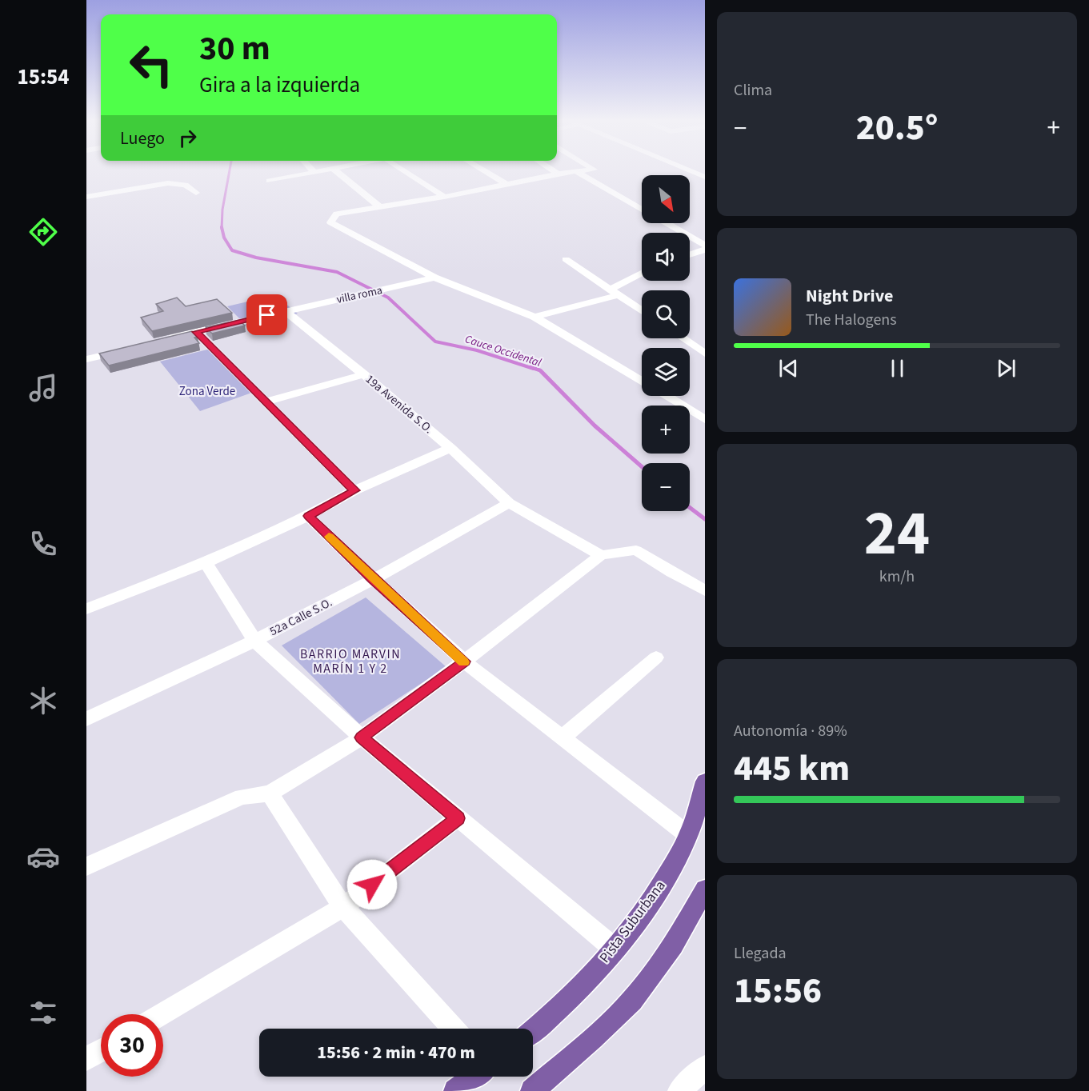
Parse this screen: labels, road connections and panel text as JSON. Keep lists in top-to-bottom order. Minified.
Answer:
{"streets":{"main road":["Pista Suburbana"],"street":["villa roma","19a Avenida S.O.","52a Calle S.O."]},"crossings":[["villa roma","19a Avenida S.O."],["19a Avenida S.O.","52a Calle S.O."]],"districts":["BARRIO MARVIN MARÍN 1 Y 2"],"water":["Cauce Occidental"],"parks":["Zona Verde"],"north":"bottom right","page":{"tabs":"15:54","tile":["Clima",["24","km/h"],["Autonomía · 89%","445 km"],["Llegada","15:56"]],"turn":["30 m","Gira a la izquierda"],"heat":["−","20.5°","+"],"then":"Luego","map_buttons":["+","−"],"song":["Night Drive","The Halogens"],"limit":"30","trip":"15:56 · 2 min · 470 m"}}
